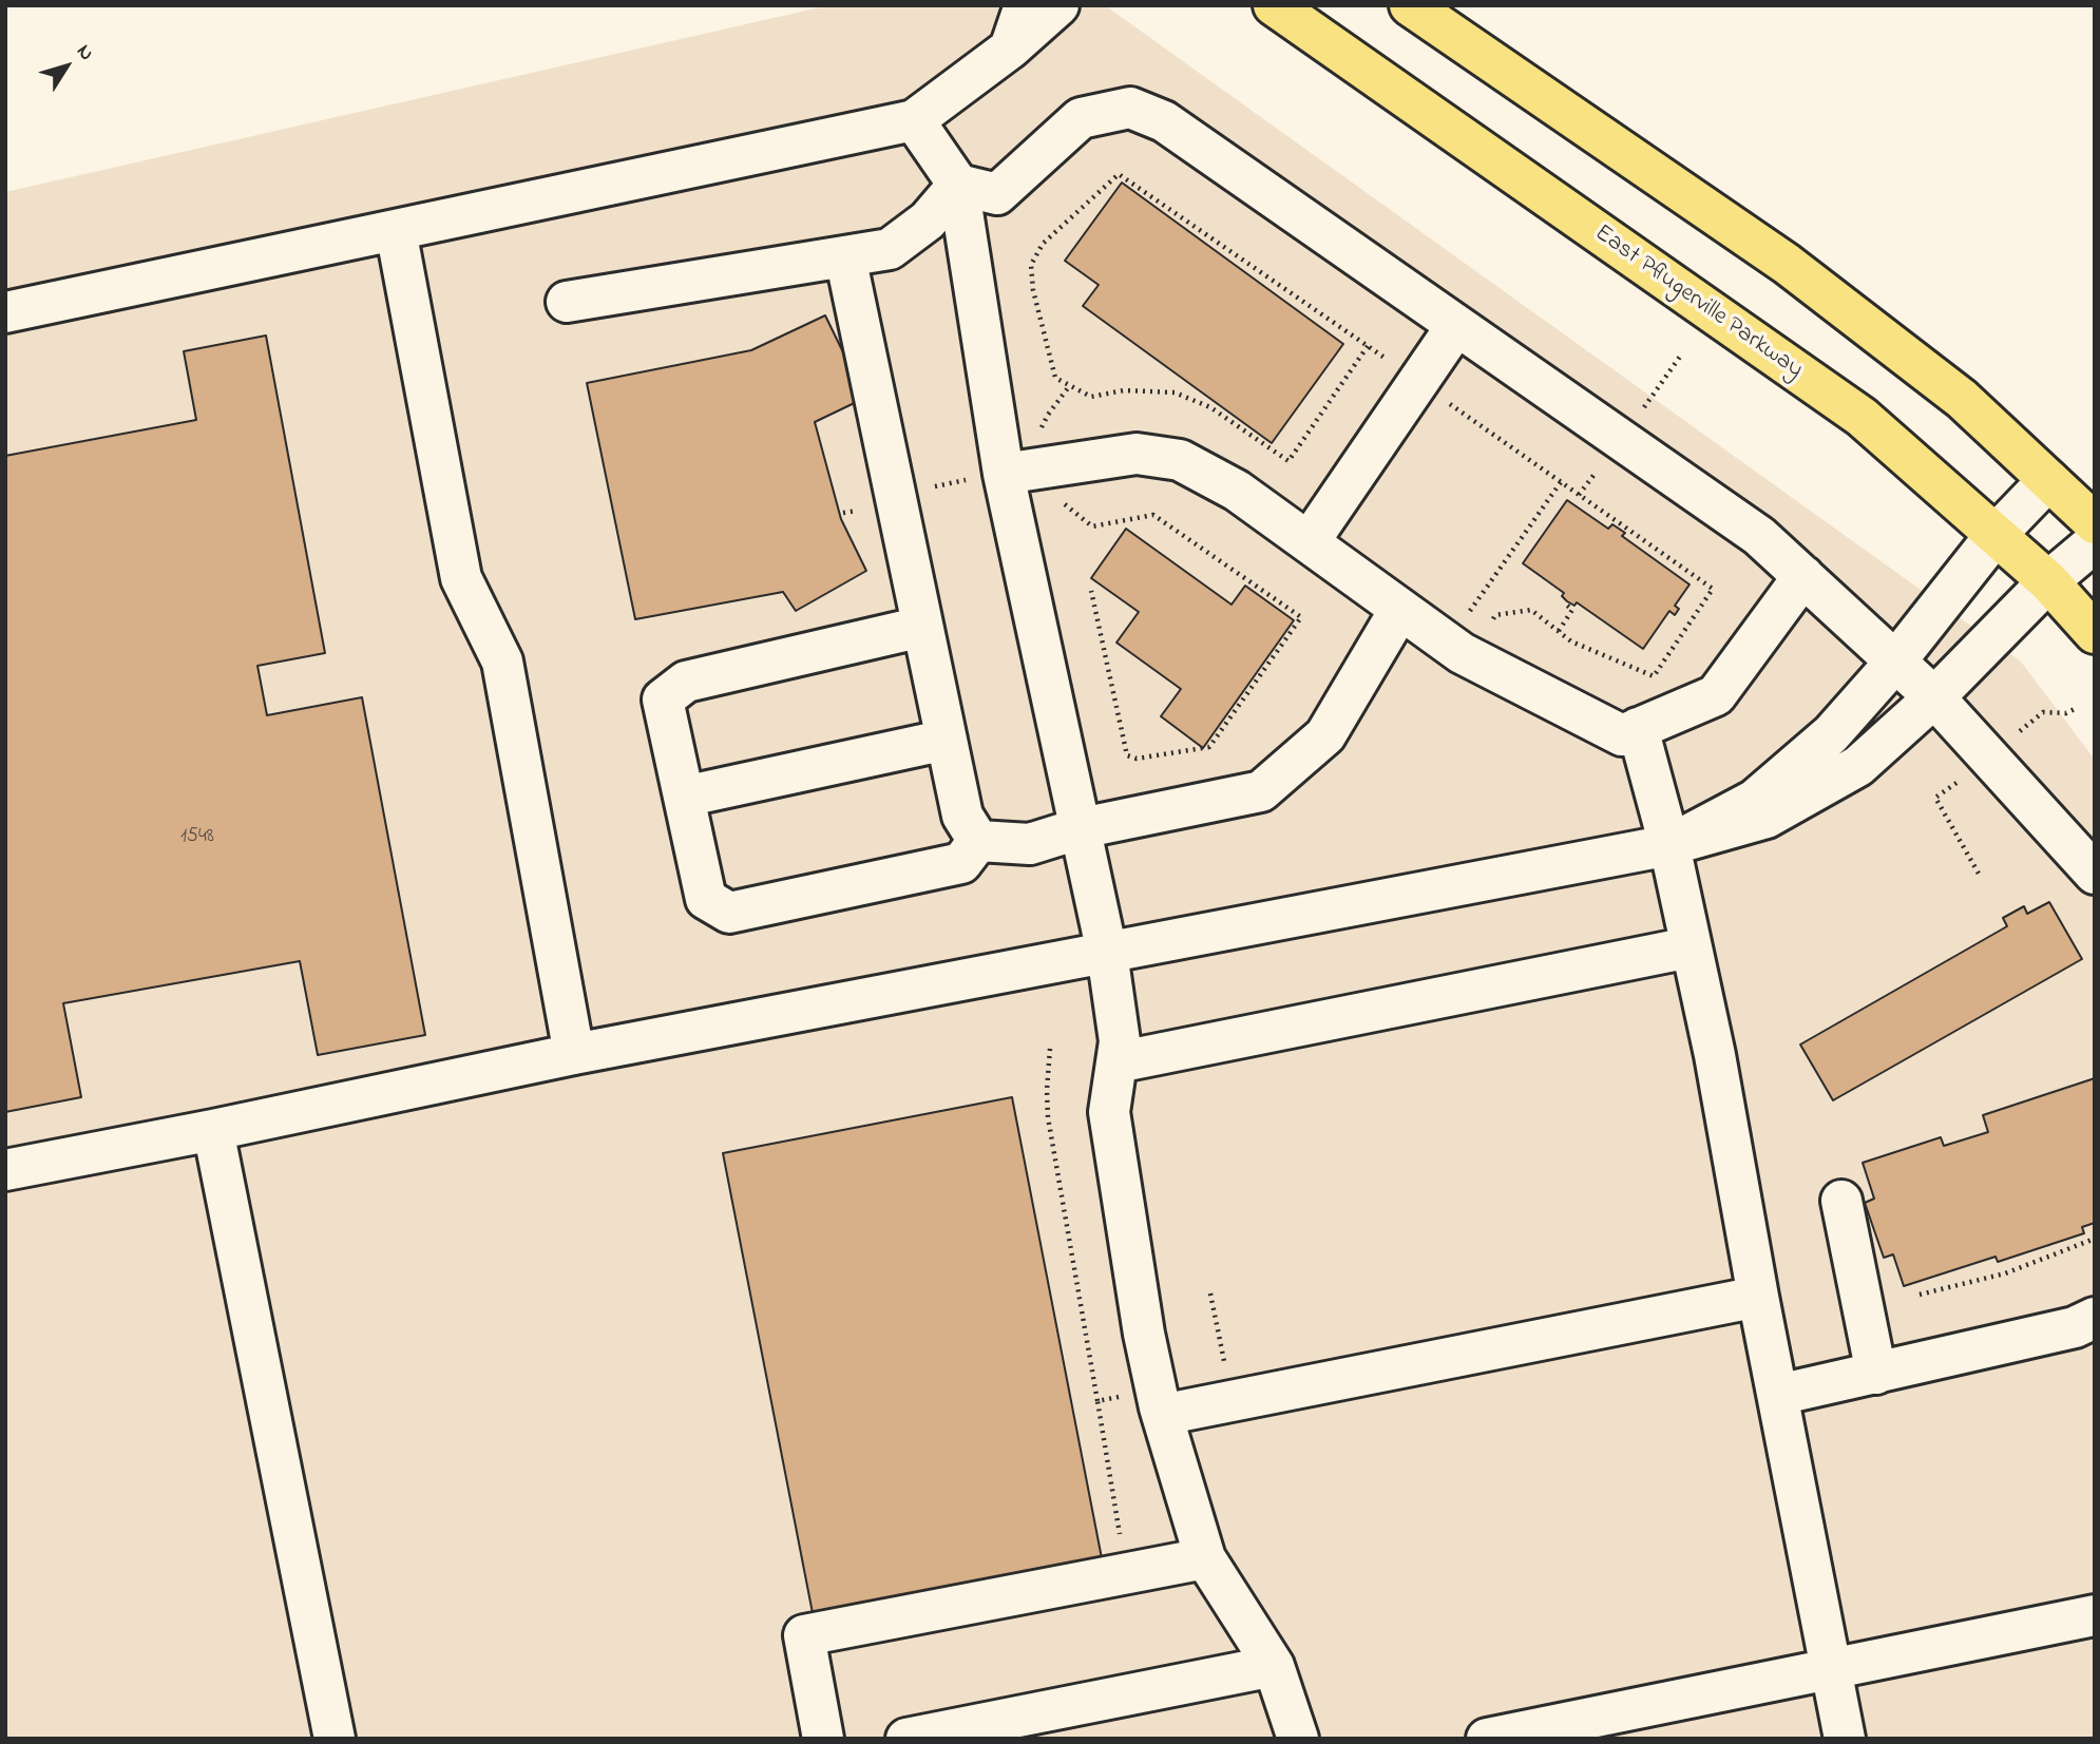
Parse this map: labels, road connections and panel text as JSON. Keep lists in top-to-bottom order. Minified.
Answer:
{"streets":{"main road":["East Pflugerville Parkway"]},"house_numbers":["1548"],"north":"top right"}
